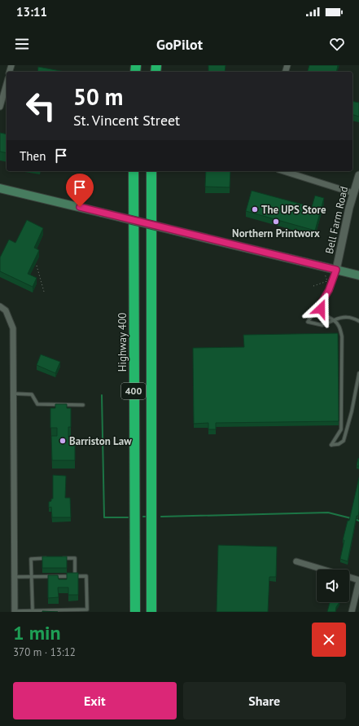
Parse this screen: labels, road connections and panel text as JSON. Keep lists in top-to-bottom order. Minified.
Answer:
{"streets":{"highway":["Highway 400","400"],"street":["Bell Farm Road"]},"places":["The UPS Store","Northern Printworx","Barriston Law"],"page":{"status":"13:11","header":"GoPilot","turn":["50 m","St. Vincent Street"],"then":"Then","heading":["1 min","370 m · 13:12"],"buttons":["Exit","Share"]}}
